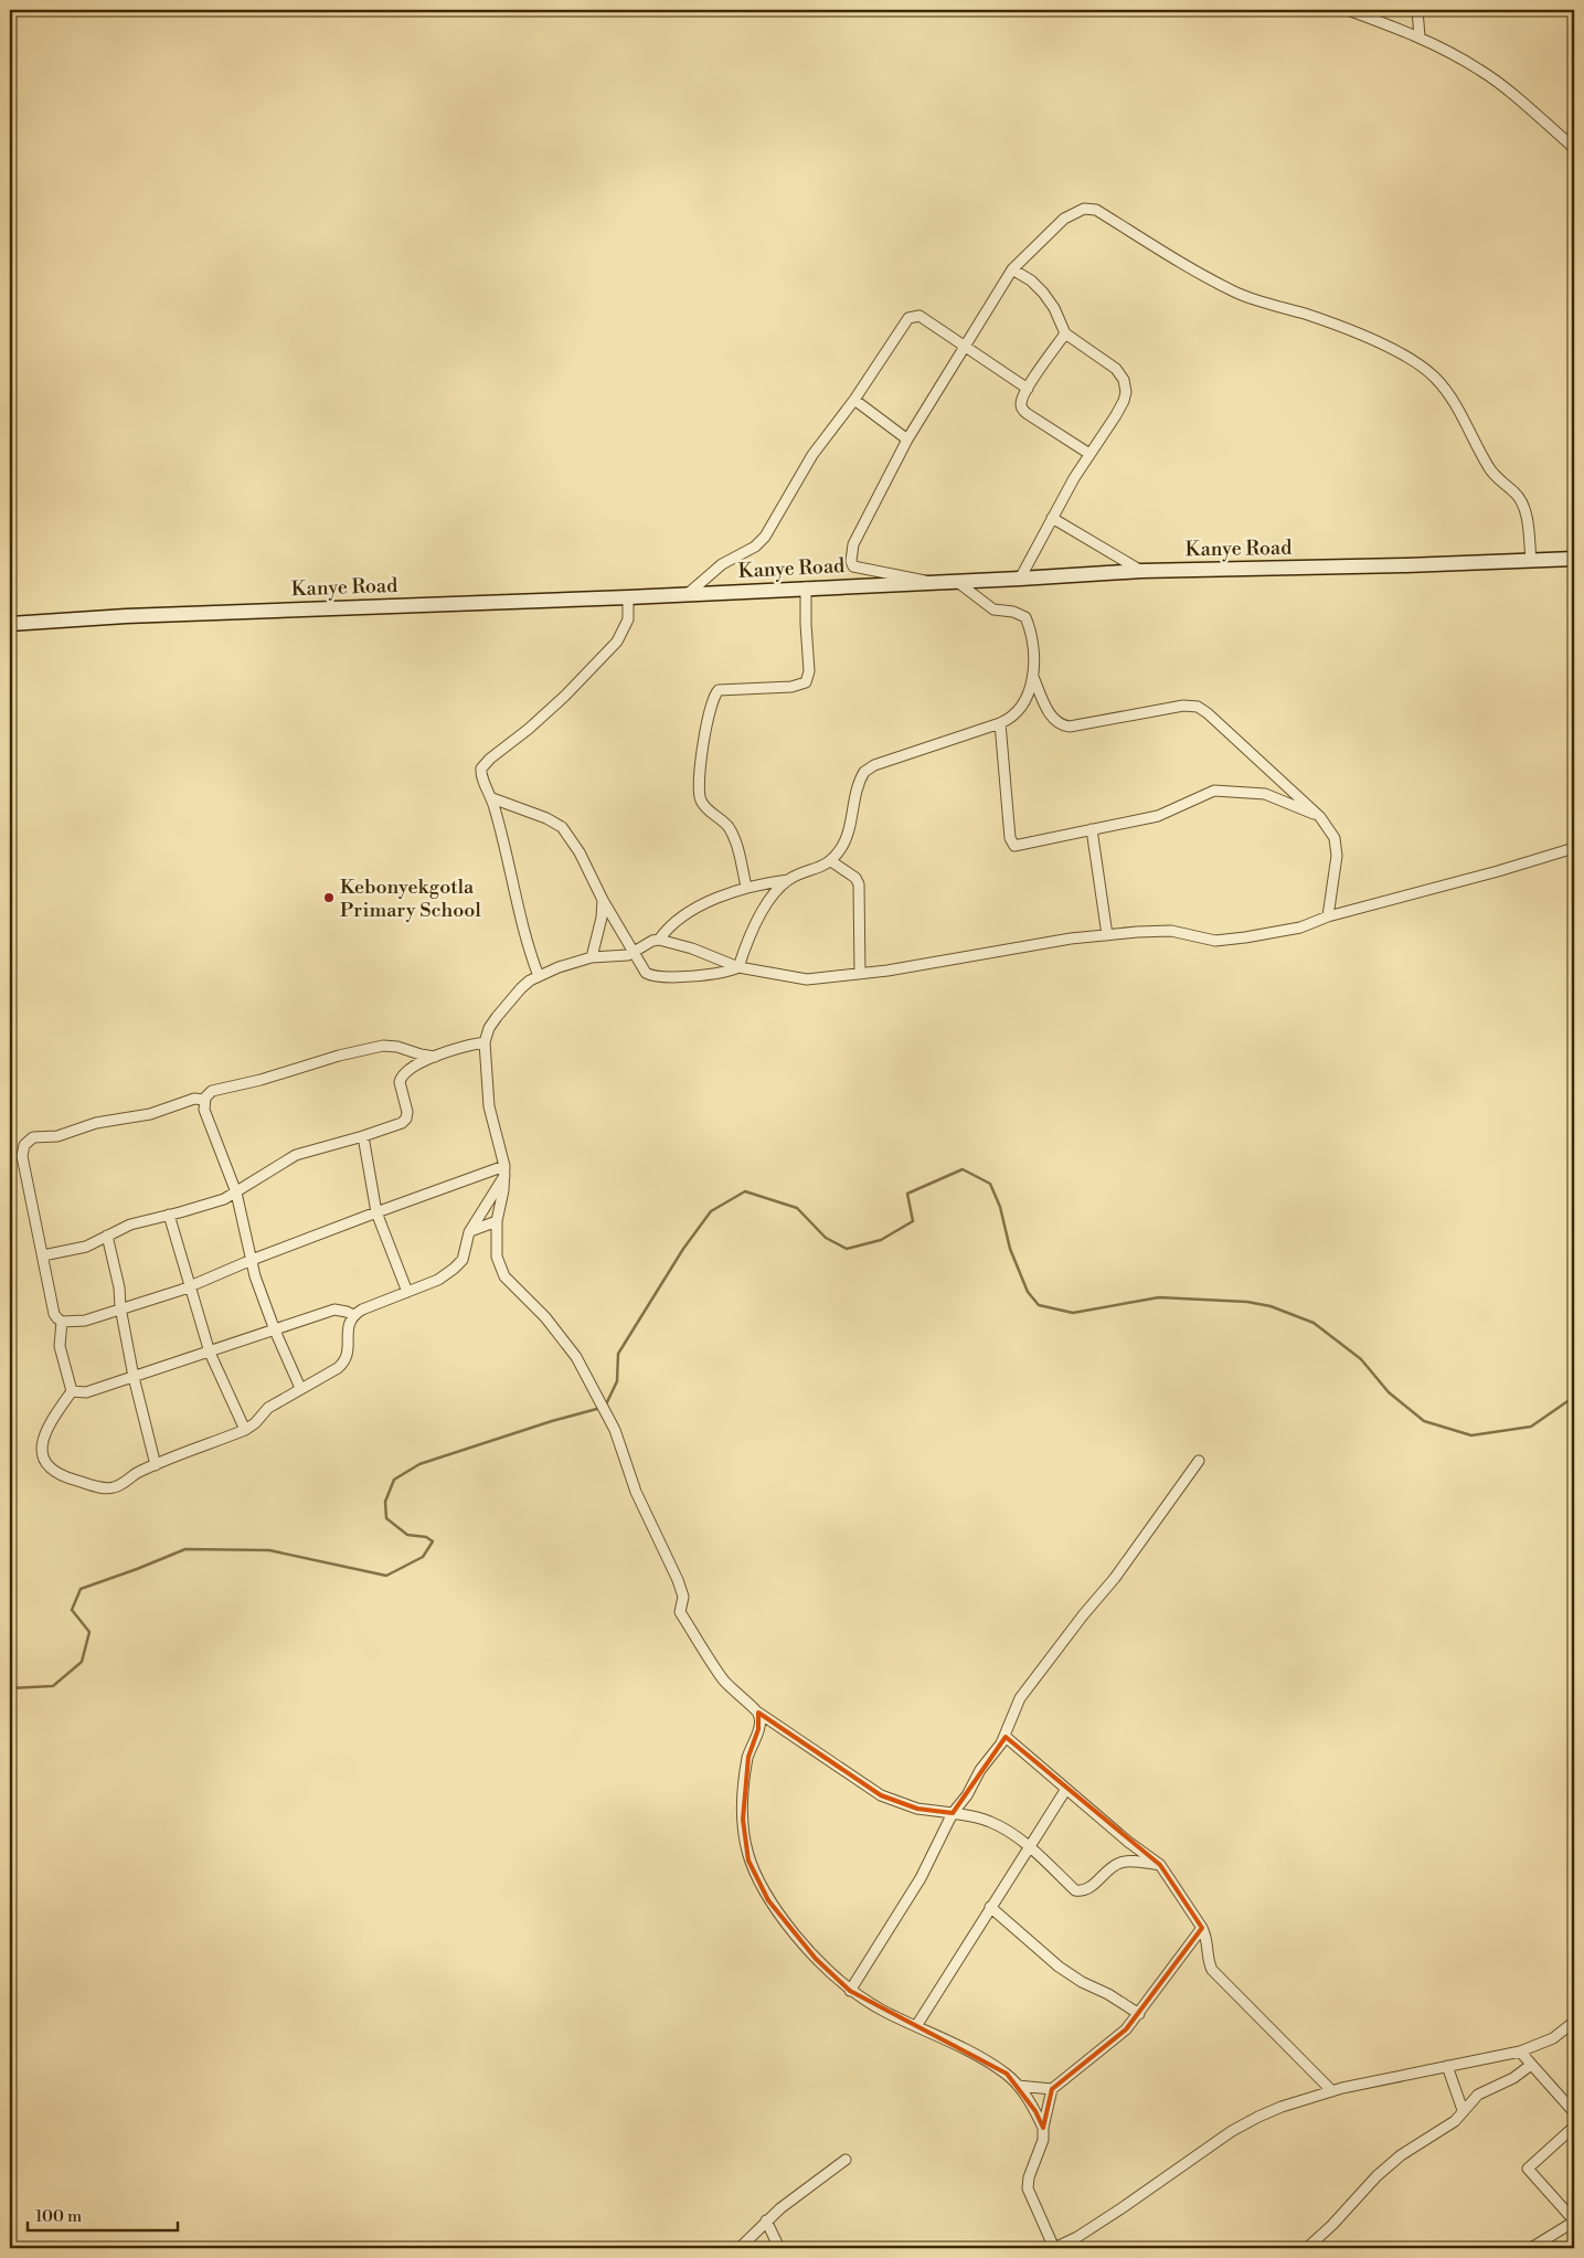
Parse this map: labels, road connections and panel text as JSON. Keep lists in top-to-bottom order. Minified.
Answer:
{"streets":{"main road":["Kanye Road"]},"places":["Kebonyekgotla Primary School"],"scale_bar":"100 m"}
